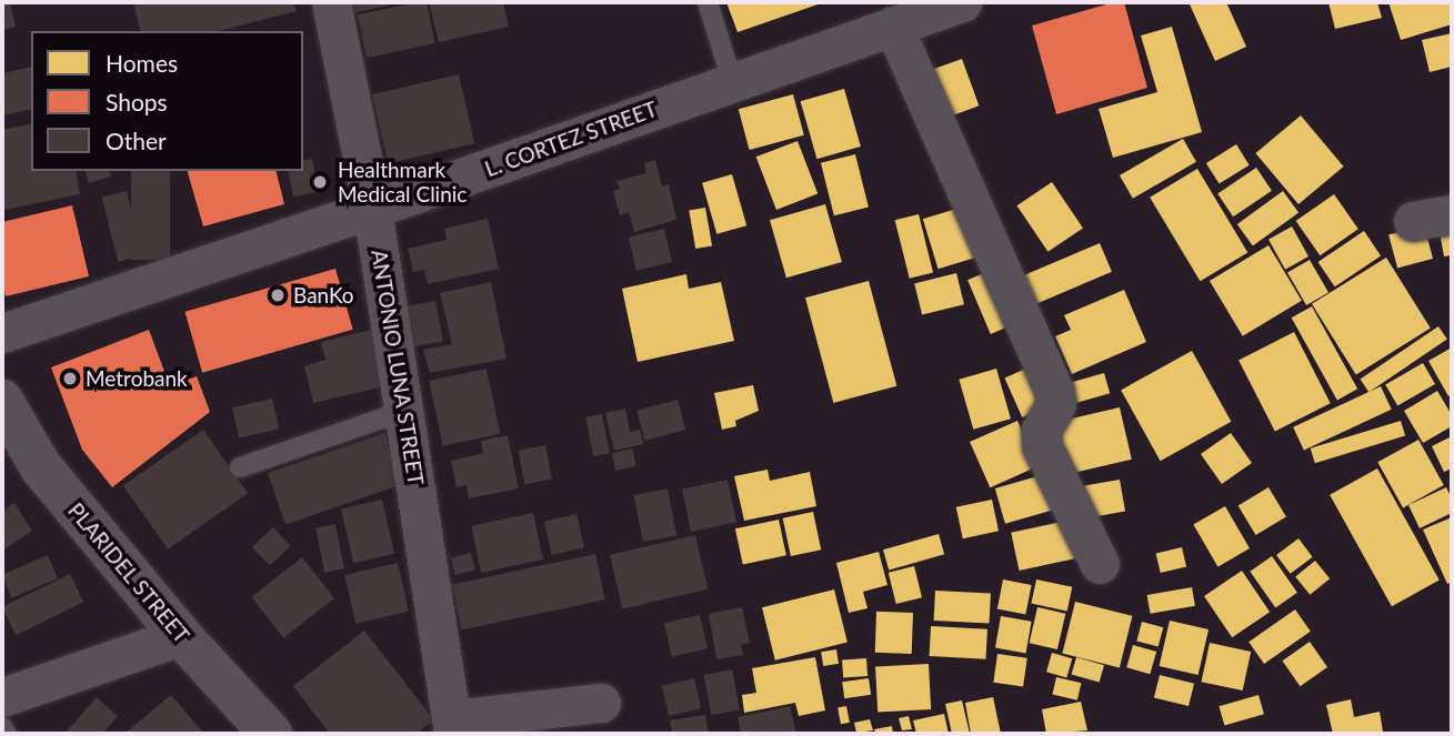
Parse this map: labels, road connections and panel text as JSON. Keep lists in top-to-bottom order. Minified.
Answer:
{"streets":{"street":["L. CORTEZ STREET","ANTONIO LUNA STREET","PLARIDEL STREET"]},"crossings":[["L. CORTEZ STREET","ANTONIO LUNA STREET"]],"places":["Healthmark Medical Clinic","BanKo","Metrobank"],"legend":["Homes","Shops","Other"]}
